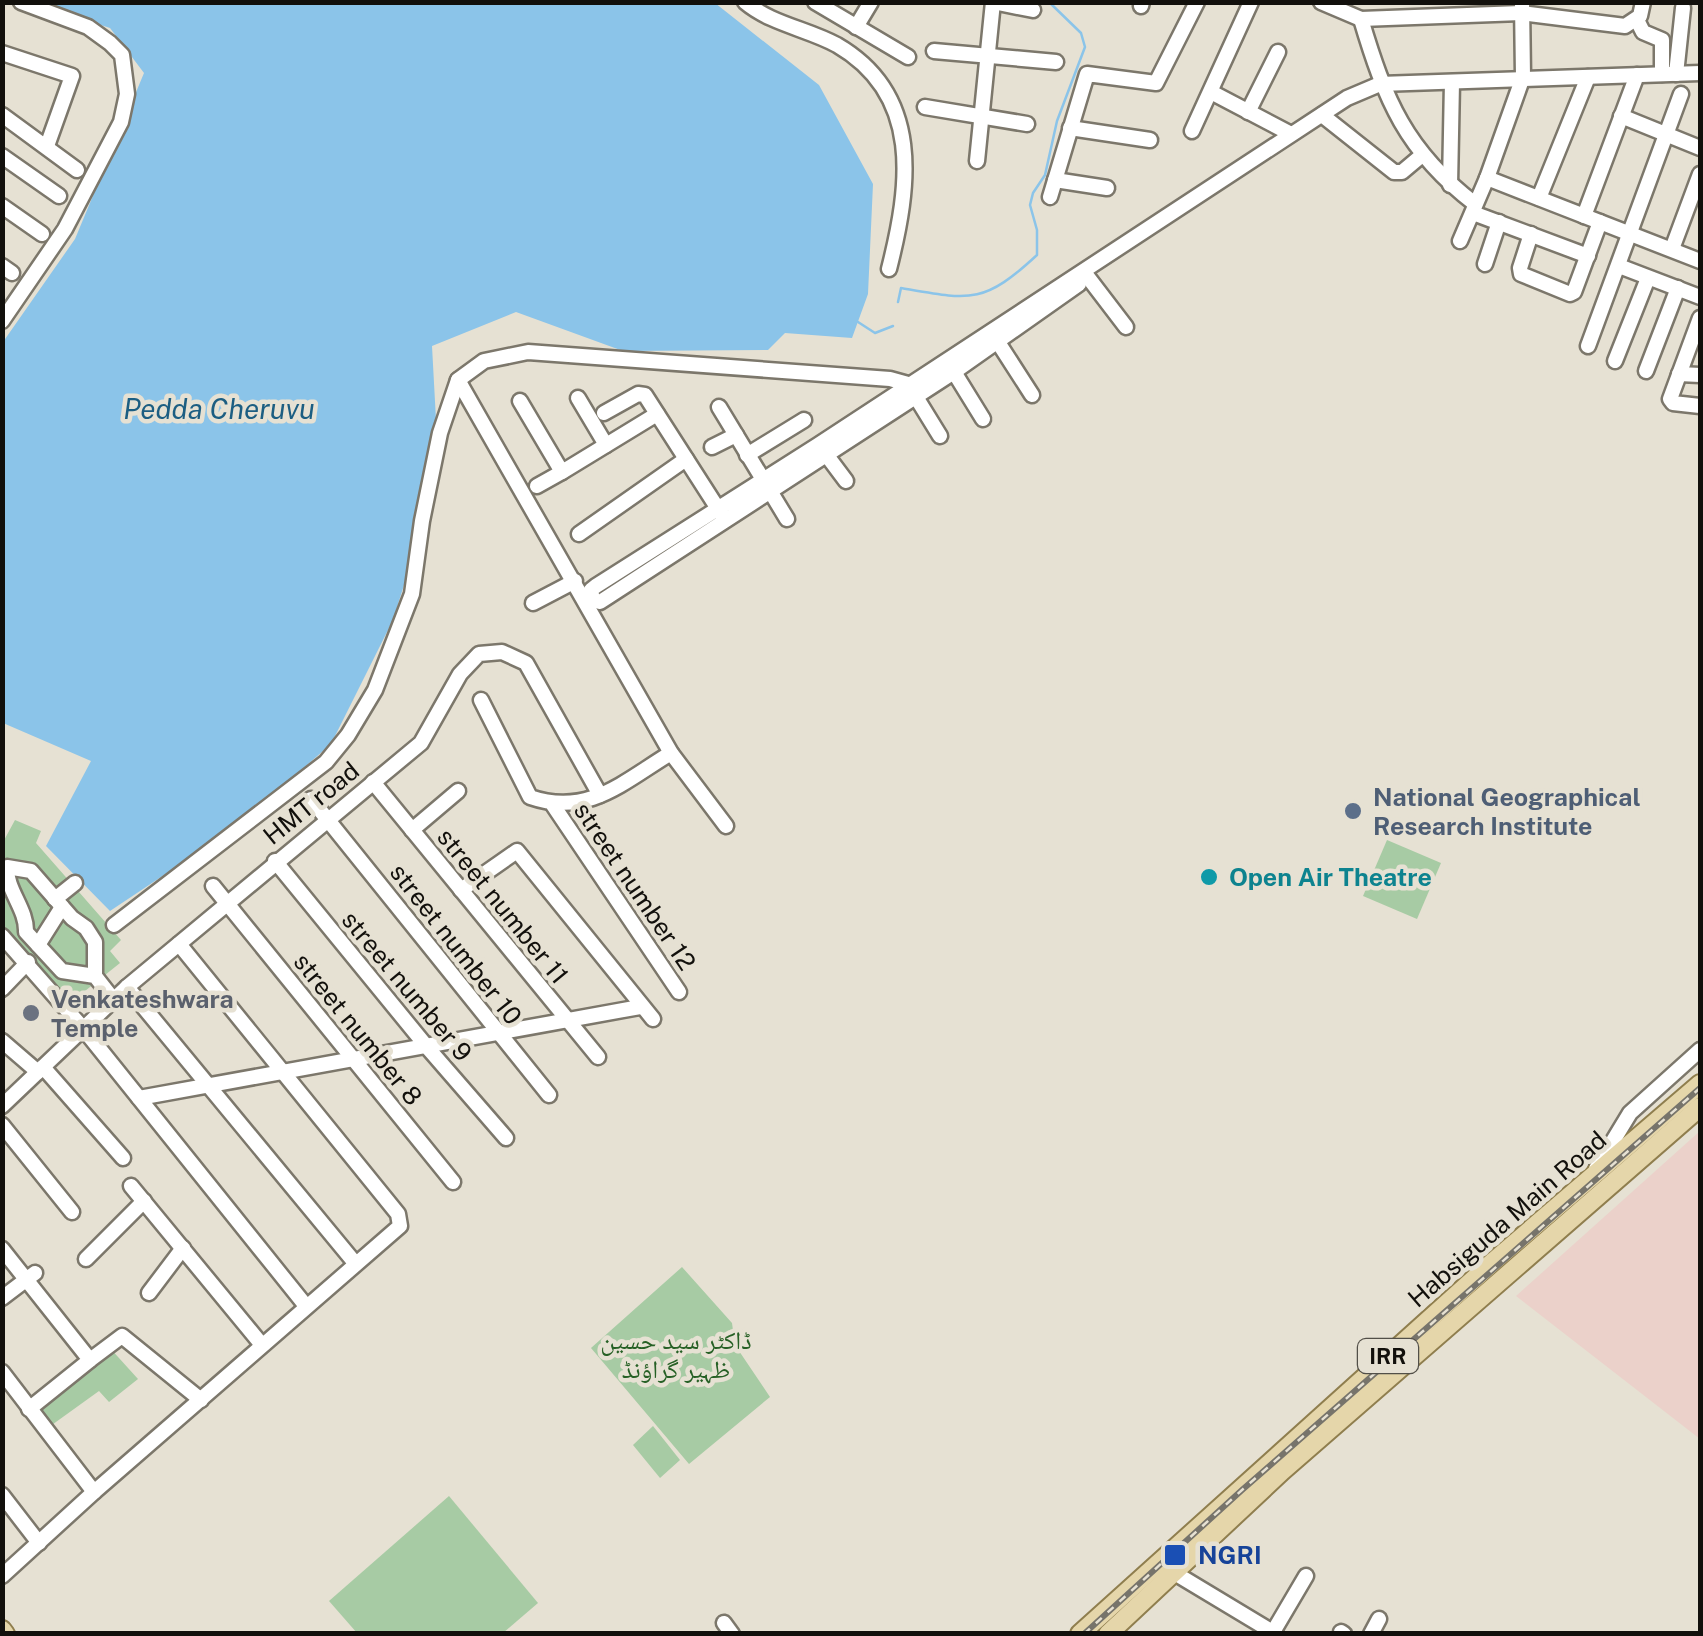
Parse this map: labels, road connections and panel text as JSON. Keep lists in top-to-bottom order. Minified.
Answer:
{"streets":{"main road":["Habsiguda Main Road","IRR"],"street":["HMT road","street number 12","street number 11","street number 10","street number 9","street number 8"]},"crossings":[["HMT road","street number 11"],["HMT road","street number 10"],["HMT road","street number 9"],["HMT road","street number 8"]],"water":["Pedda Cheruvu"],"parks":["ڈاکٹر سید حسین ظہیر گراؤنڈ"],"places":{"other":["National Geographical Research Institute","Open Air Theatre","Venkateshwara Temple"],"transit":["NGRI"]}}
